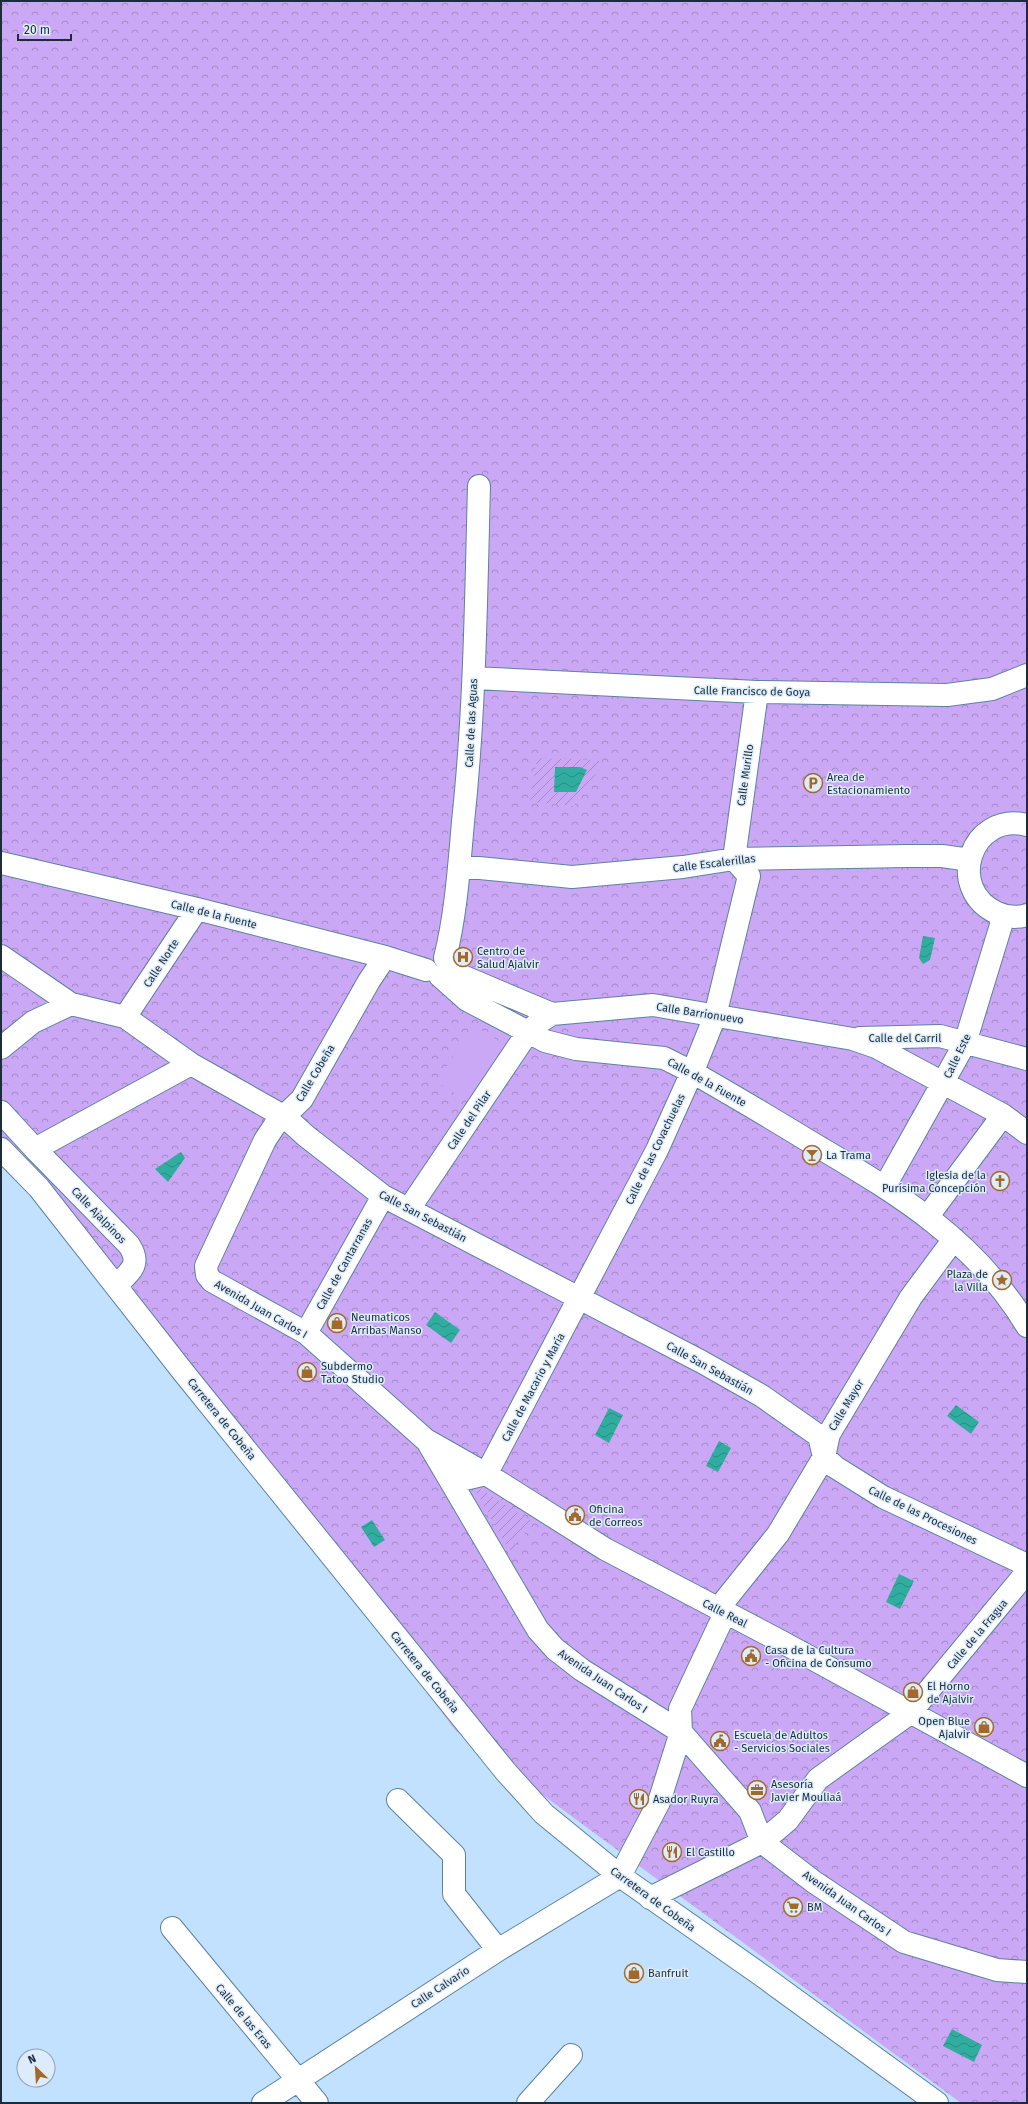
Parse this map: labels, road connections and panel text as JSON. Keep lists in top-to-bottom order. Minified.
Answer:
{"streets":{"street":["Calle Francisco de Goya","Calle de las Aguas","Calle Murillo","Calle Escalerillas","Calle de la Fuente","Calle Norte","Calle Barrionuevo","Calle del Carril","Calle Este","Calle Cobeña","Calle del Pilar","Calle de las Covachuelas","Calle Ajalpinos","Calle San Sebastián","Calle de Cantarranas","Avenida Juan Carlos I","Calle de Macario y María","Calle Mayor","Carretera de Cobeña","Calle de las Procesiones","Calle Real","Calle de la Fragua","Calle Calvario","Calle de las Eras"]},"crossings":[["Calle Francisco de Goya","Calle de las Aguas"],["Calle Francisco de Goya","Calle Murillo"],["Calle de las Aguas","Calle Escalerillas"],["Calle de las Aguas","Calle de la Fuente"],["Calle Murillo","Calle Escalerillas"],["Calle Murillo","Calle de las Covachuelas"],["Calle Escalerillas","Calle de las Covachuelas"],["Calle de la Fuente","Calle Norte"],["Calle de la Fuente","Calle Barrionuevo"],["Calle de la Fuente","Calle Este"],["Calle de la Fuente","Calle Cobeña"],["Calle de la Fuente","Calle del Pilar"],["Calle de la Fuente","Calle de las Covachuelas"],["Calle de la Fuente","Calle Mayor"],["Calle Norte","Calle San Sebastián"],["Calle Barrionuevo","Calle del Carril"],["Calle Barrionuevo","Calle del Pilar"],["Calle Barrionuevo","Calle de las Covachuelas"],["Calle del Carril","Calle Este"],["Calle Cobeña","Calle San Sebastián"],["Calle Cobeña","Avenida Juan Carlos I"],["Calle del Pilar","Calle San Sebastián"],["Calle de las Covachuelas","Calle San Sebastián"],["Calle de las Covachuelas","Calle de Macario y María"],["Calle Ajalpinos","Carretera de Cobeña"],["Calle San Sebastián","Calle de Cantarranas"],["Calle San Sebastián","Calle de Macario y María"],["Calle San Sebastián","Calle Mayor"],["Calle San Sebastián","Calle de las Procesiones"],["Calle de Cantarranas","Avenida Juan Carlos I"],["Avenida Juan Carlos I","Calle Real"],["Avenida Juan Carlos I","Calle de la Fragua"],["Calle de Macario y María","Calle Real"],["Calle Mayor","Calle de las Procesiones"],["Calle Mayor","Calle Real"],["Carretera de Cobeña","Calle de la Fragua"],["Carretera de Cobeña","Calle Calvario"],["Calle Real","Calle de la Fragua"],["Calle Calvario","Calle de las Eras"]],"places":{"parking":["Area de Estacionamiento"],"hospital":["Centro de Salud Ajalvir"],"bar":["La Trama"],"church":["Iglesia de la Purísima Concepción"],"place":["Plaza de la Villa"],"shop":["Neumaticos Arribas Manso","Subdermo Tatoo Studio","El Horno de Ajalvir","Open Blue Ajalvir","Banfruit"],"public building":["Oficina de Correos","Casa de la Cultura - Oficina de Consumo","Escuela de Adultos - Servicios Sociales"],"office":["Asesoría Javier Mouliaá"],"restaurant":["Asador Ruyra","El Castillo"],"supermarket":["BM"]},"scale_bar":"20 m","north":"top left"}
